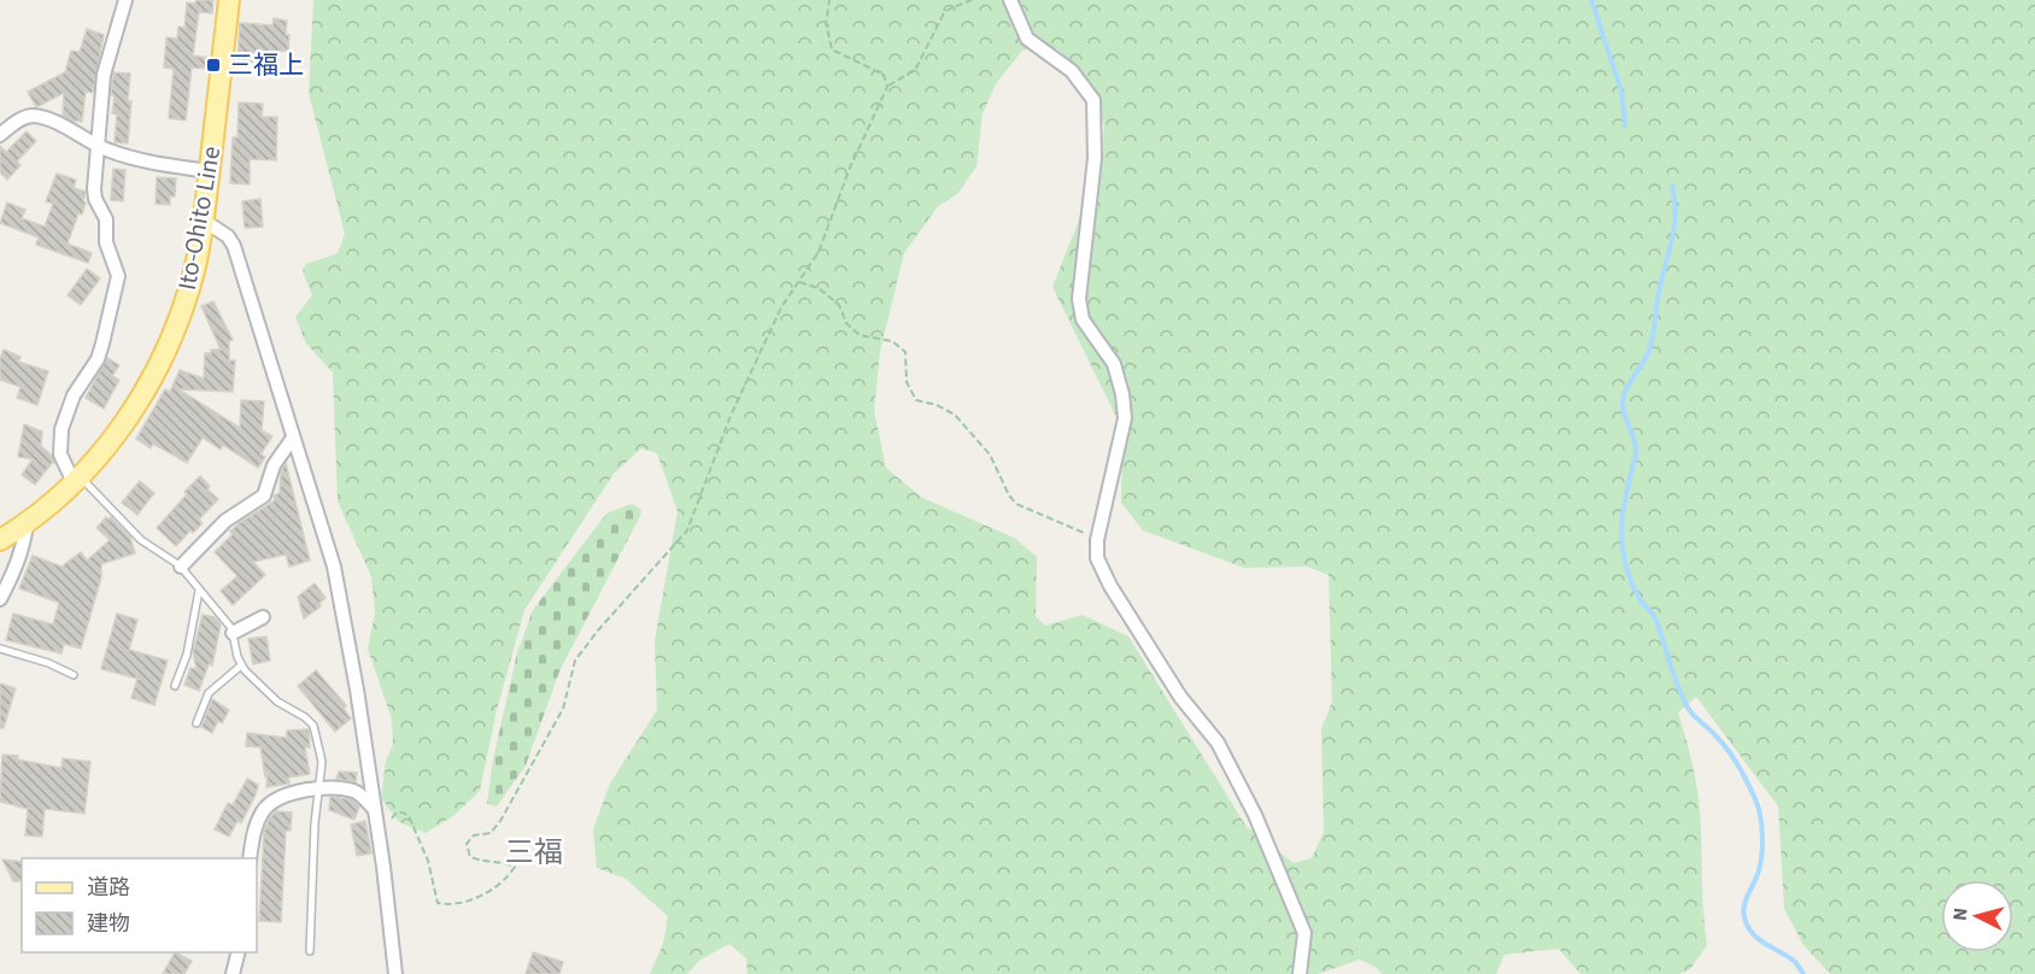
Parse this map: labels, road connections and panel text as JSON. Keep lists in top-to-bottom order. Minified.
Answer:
{"streets":{"main road":["Ito-Ohito Line"]},"districts":["三福"],"places":{"transit":["三福上"]},"legend":["道路","建物"],"north":"left"}
